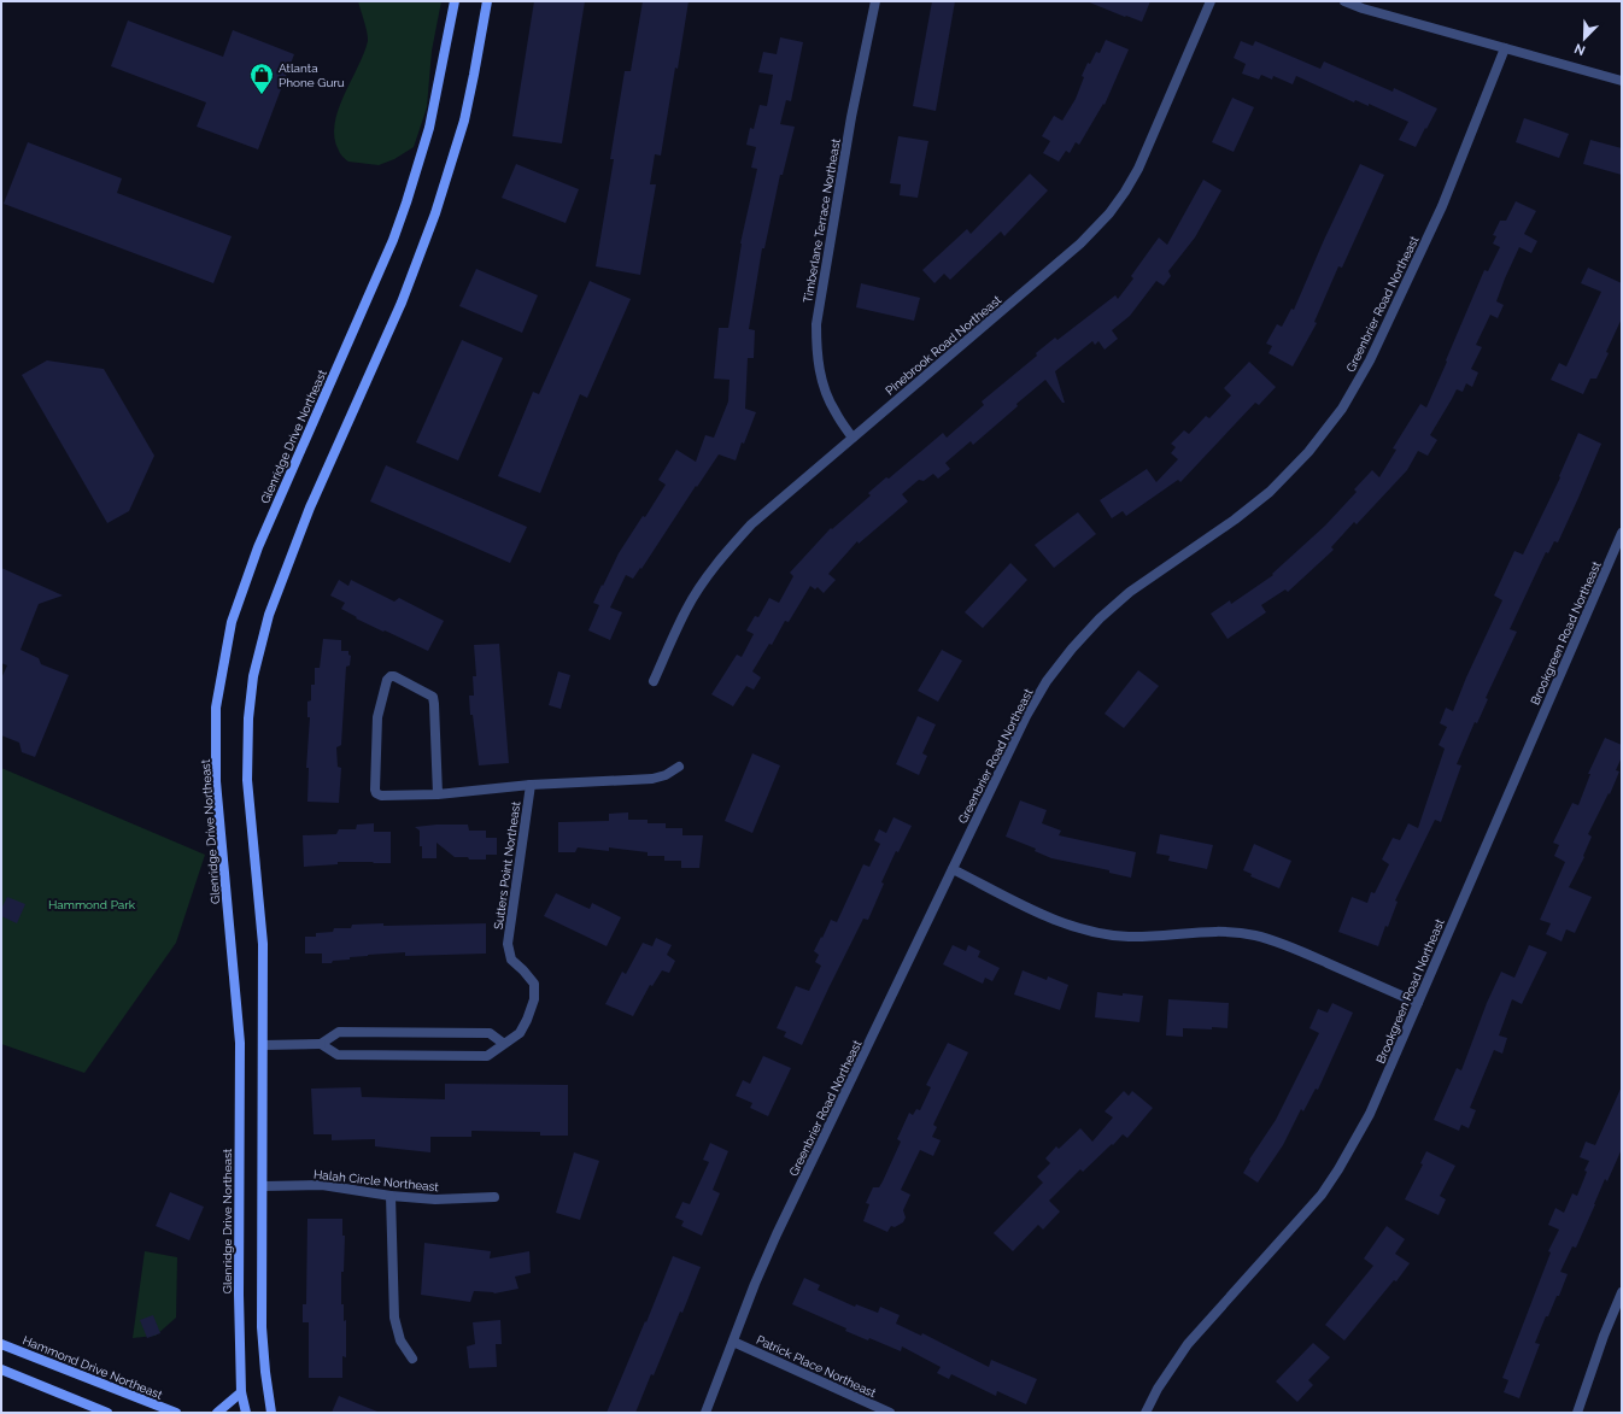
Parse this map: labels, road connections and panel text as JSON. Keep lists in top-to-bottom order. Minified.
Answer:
{"streets":{"main road":["Glenridge Drive Northeast","Hammond Drive Northeast"],"street":["Timberlane Terrace Northeast","Greenbrier Road Northeast","Pinebrook Road Northeast","Brookgreen Road Northeast","Sutters Point Northeast","Halah Circle Northeast","Patrick Place Northeast"]},"crossings":[["Timberlane Terrace Northeast","Pinebrook Road Northeast"],["Greenbrier Road Northeast","Patrick Place Northeast"]],"parks":["Hammond Park"],"places":{"shop":["Atlanta Phone Guru"]},"north":"bottom left"}
